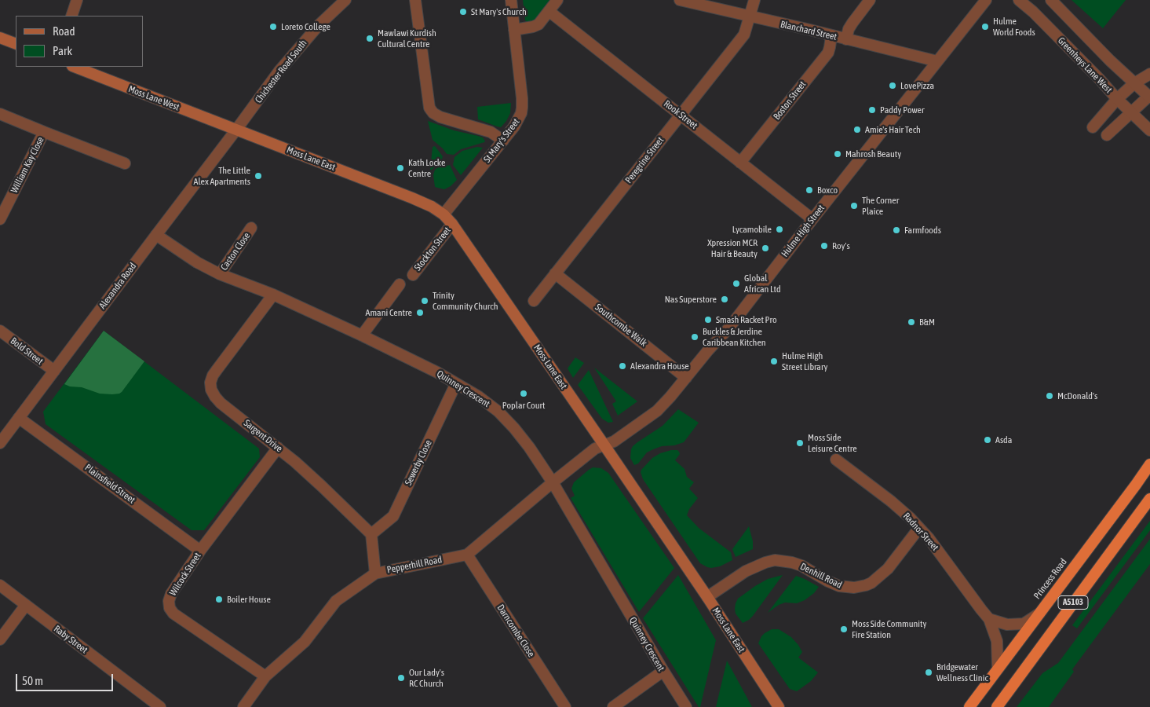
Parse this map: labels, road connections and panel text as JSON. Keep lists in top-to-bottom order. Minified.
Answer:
{"streets":{"highway":["Princess Road","A5103"],"main road":["Moss Lane West","Moss Lane East"],"street":["Blanchard Street","Greenheys Lane West","Chichester Road South","Boston Street","Rook Street","St Mary's Street","Peregrine Street","William Kay Close","Hulme High Street","Stockton Street","Caston Close","Alexandra Road","Southcombe Walk","Bold Street","Quinney Crescent","Sargent Drive","Sewerby Close","Plainsfield Street","Radnor Street","Pepperhill Road","Wilcock Street","Denhill Road","Darncombe Close","Raby Street"]},"crossings":[["Blanchard Street","Boston Street"],["Blanchard Street","Peregrine Street"],["Blanchard Street","Hulme High Street"],["Chichester Road South","Moss Lane West"],["Chichester Road South","Moss Lane East"],["Chichester Road South","Alexandra Road"],["Moss Lane West","Moss Lane East"],["Moss Lane West","Alexandra Road"],["Boston Street","Rook Street"],["Rook Street","Peregrine Street"],["Rook Street","Hulme High Street"],["St Mary's Street","Moss Lane East"],["Moss Lane East","Hulme High Street"],["Moss Lane East","Stockton Street"],["Moss Lane East","Alexandra Road"],["Moss Lane East","Pepperhill Road"],["Moss Lane East","Denhill Road"],["Peregrine Street","Southcombe Walk"],["Hulme High Street","Southcombe Walk"],["Hulme High Street","Pepperhill Road"],["Caston Close","Quinney Crescent"],["Alexandra Road","Bold Street"],["Alexandra Road","Quinney Crescent"],["Alexandra Road","Plainsfield Street"],["Quinney Crescent","Sargent Drive"],["Quinney Crescent","Sewerby Close"],["Quinney Crescent","Pepperhill Road"],["Sargent Drive","Sewerby Close"],["Sargent Drive","Wilcock Street"],["Plainsfield Street","Wilcock Street"],["Radnor Street","Denhill Road"],["Radnor Street","Princess Road"],["Pepperhill Road","Wilcock Street"],["Pepperhill Road","Darncombe Close"]],"places":["St Mary's Church","Loreto College","Hulme World Foods","Mawlawi Kurdish Cultural Centre","LovePizza","Paddy Power","Amie's Hair Tech","Mahrosh Beauty","Kath Locke Centre","The Little Alex Apartments","Boxco","The Corner Plaice","Lycamobile","Farmfoods","Roy's","Xpression MCR Hair & Beauty","Global African Ltd","Nas Superstore","Trinity Community Church","Amani Centre","Smash Racket Pro","B&M","Buckles & Jerdine Caribbean Kitchen","Hulme High Street Library","Alexandra House","Poplar Court","McDonald's","Asda","Moss Side Leisure Centre","Boiler House","Moss Side Community Fire Station","Bridgewater Wellness Clinic","Our Lady's RC Church"],"legend":["Road","Park"],"scale_bar":"50 m"}
